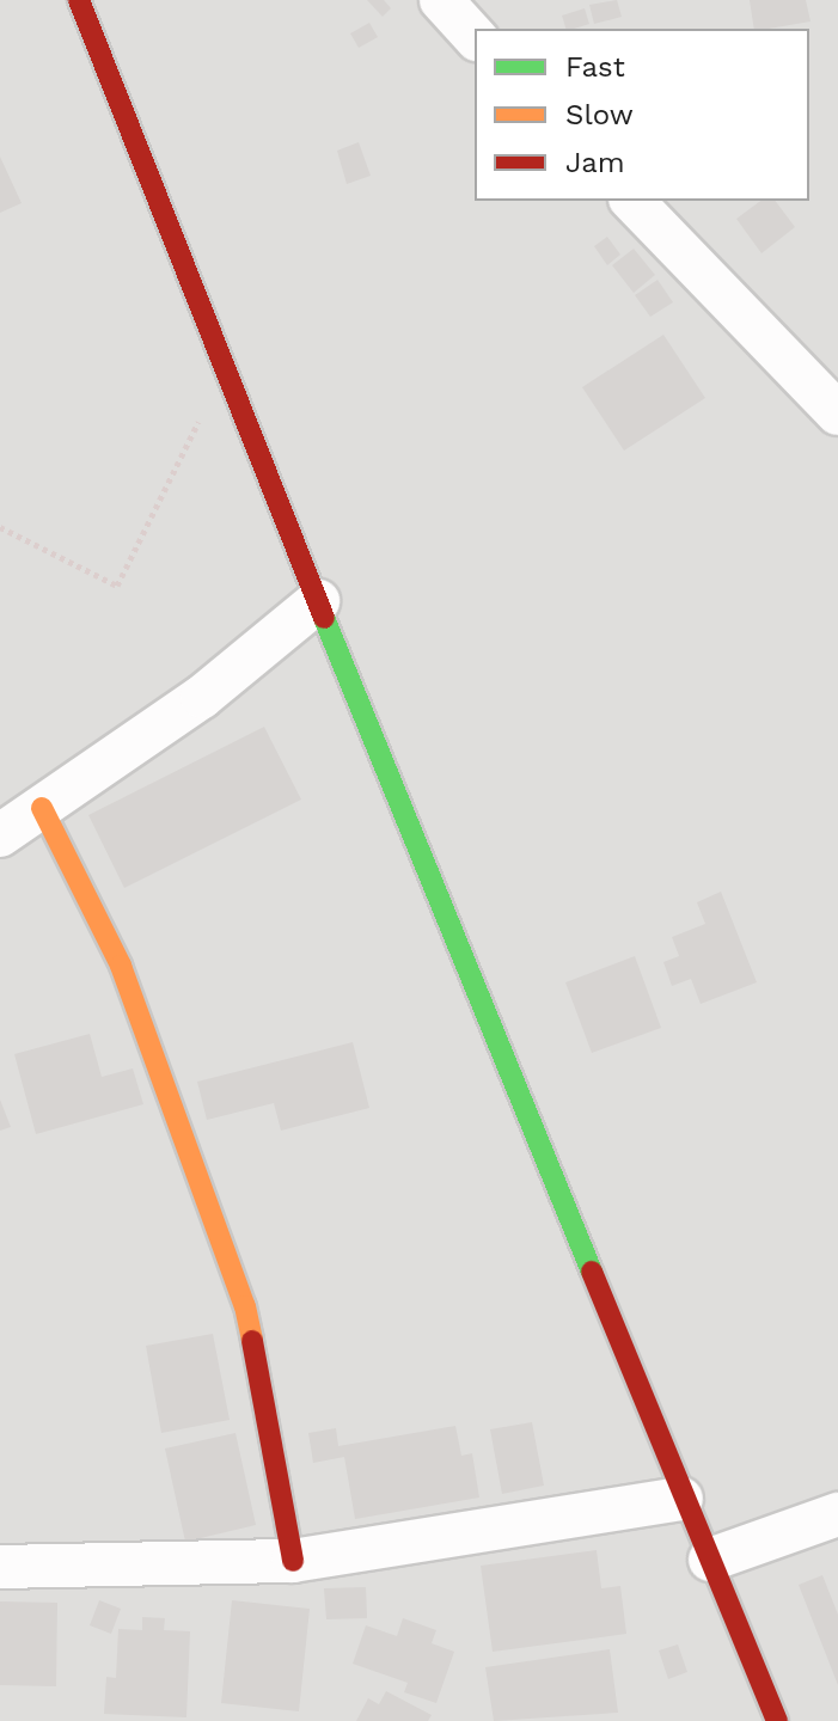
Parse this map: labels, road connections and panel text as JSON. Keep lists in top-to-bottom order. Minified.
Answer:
{"legend":["Fast","Slow","Jam"]}
